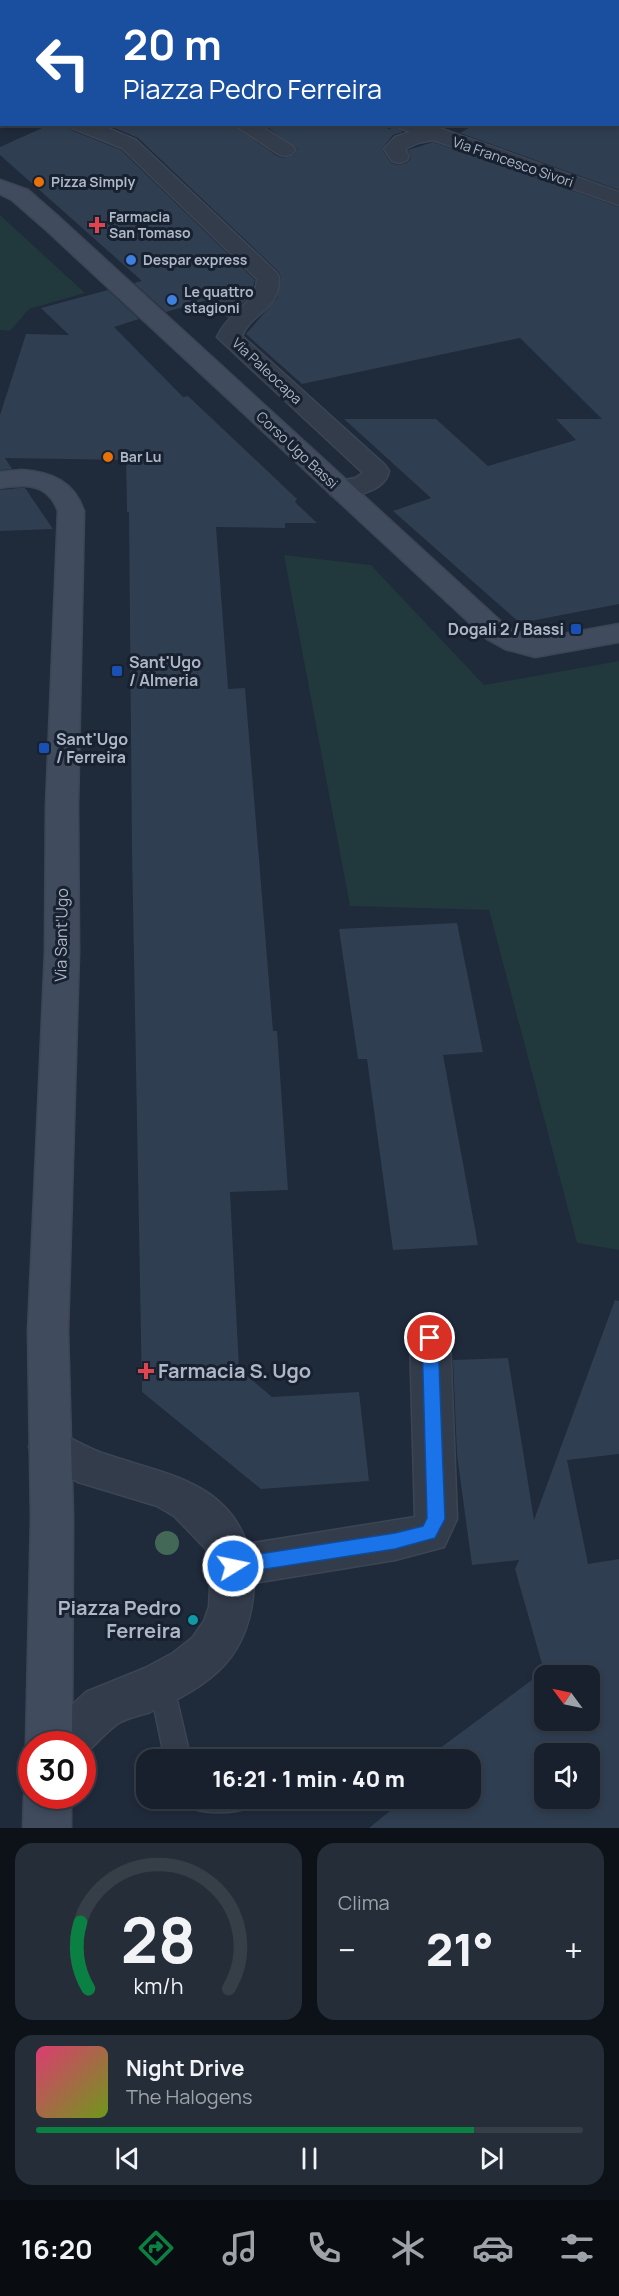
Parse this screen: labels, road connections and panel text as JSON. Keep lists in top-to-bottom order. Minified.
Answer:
{"streets":{"street":["Via Francesco Sivori","Via Paleocapa","Corso Ugo Bassi","Via Sant'Ugo"]},"crossings":[["Via Paleocapa","Corso Ugo Bassi"]],"places":{"other":["Pizza Simply","Despar express","Le quattro stagioni","Bar Lu","Piazza Pedro Ferreira"],"health":["Farmacia San Tomaso","Farmacia S. Ugo"],"transit":["Dogali 2 / Bassi","Sant'Ugo / Almeria","Sant'Ugo / Ferreira"]},"north":"top left","page":{"turn":["20 m","Piazza Pedro Ferreira"],"limit":"30","trip":"16:21 · 1 min · 40 m","tile":"Clima","heat":["−","21°","+"],"song":["Night Drive","The Halogens"],"tabs":"16:20","gauge":["28","km/h"]}}
